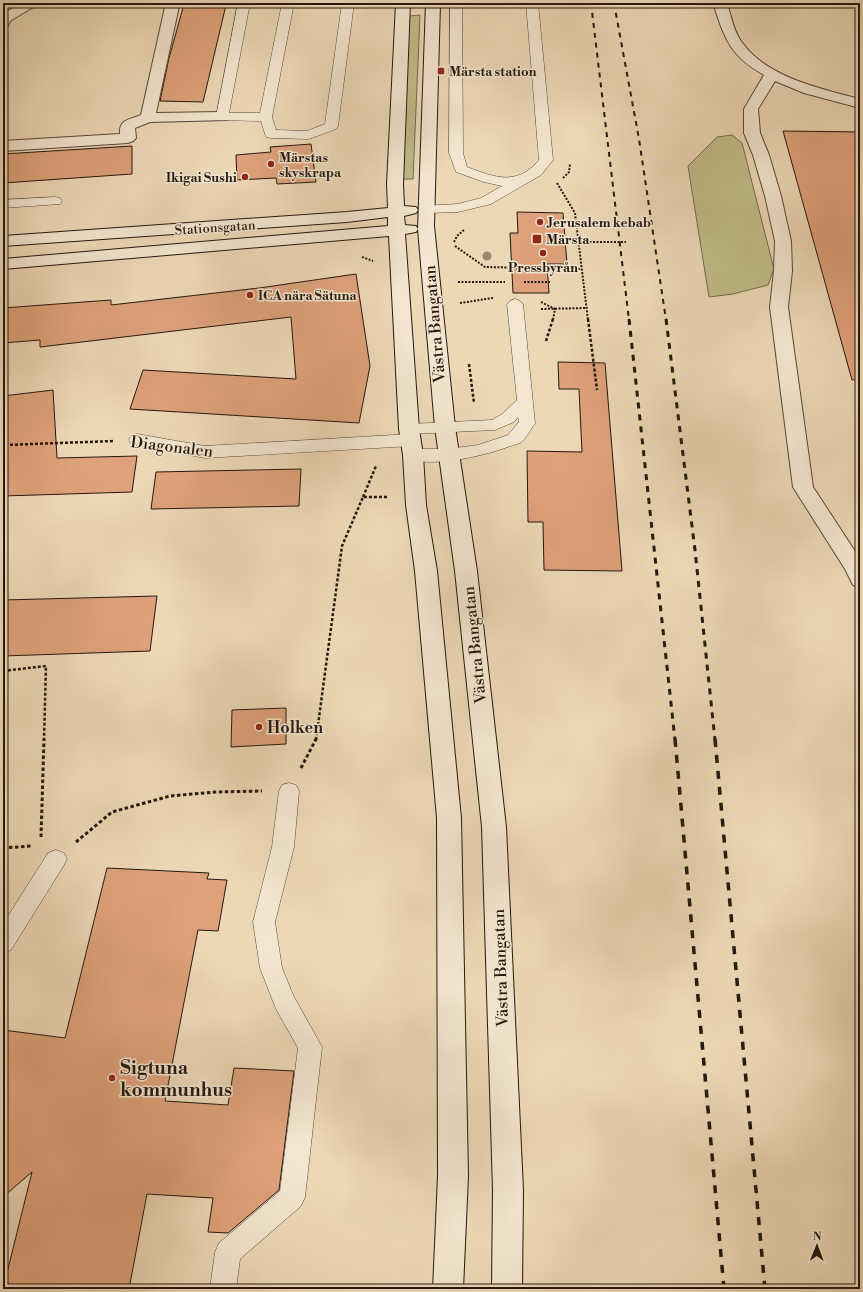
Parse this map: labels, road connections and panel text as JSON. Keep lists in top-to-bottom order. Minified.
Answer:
{"streets":{"street":["Stationsgatan","Västra Bangatan"],"lane":["Diagonalen"]},"crossings":[["Stationsgatan","Västra Bangatan"],["Västra Bangatan","Diagonalen"]],"places":{"transit":["Märsta station","Märsta"],"other":["Märstas skyskrapa","Ikigai Sushi","Jerusalem kebab","Pressbyrån","ICA nära Sätuna","Holken","Sigtuna kommunhus"]},"north":"top"}
